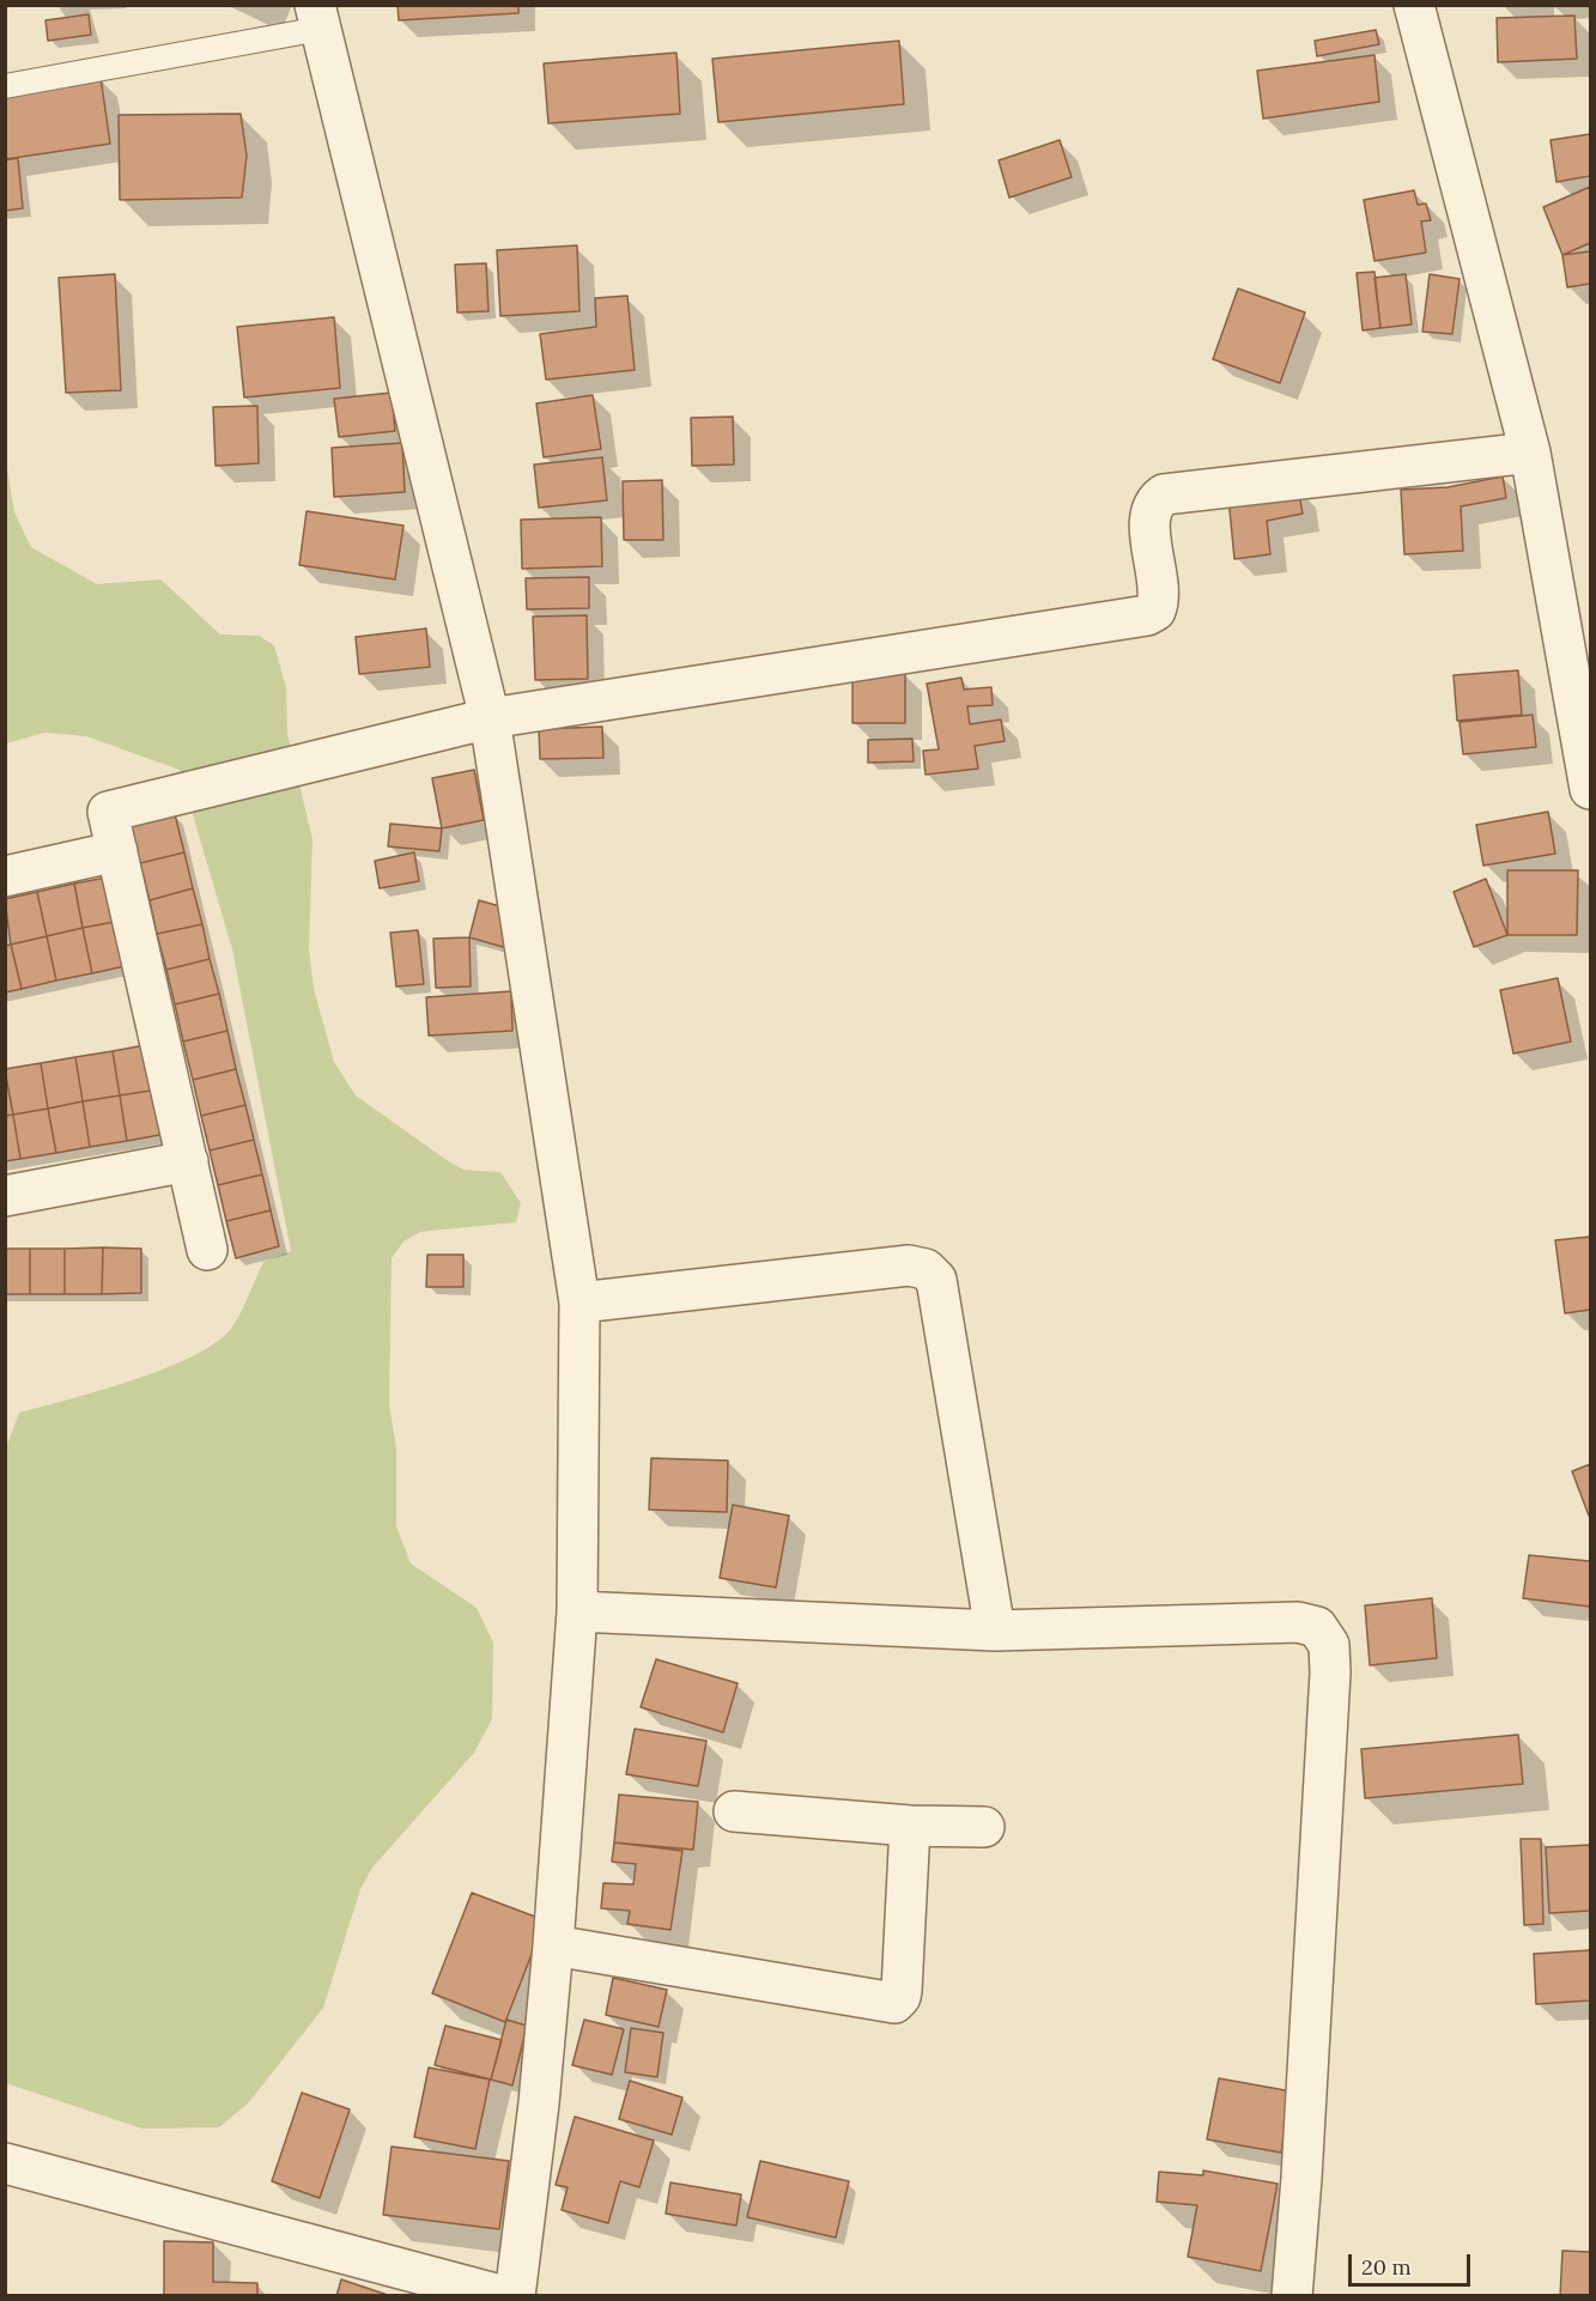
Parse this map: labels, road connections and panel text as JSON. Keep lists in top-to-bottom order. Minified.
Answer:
{"scale_bar":"20 m"}
